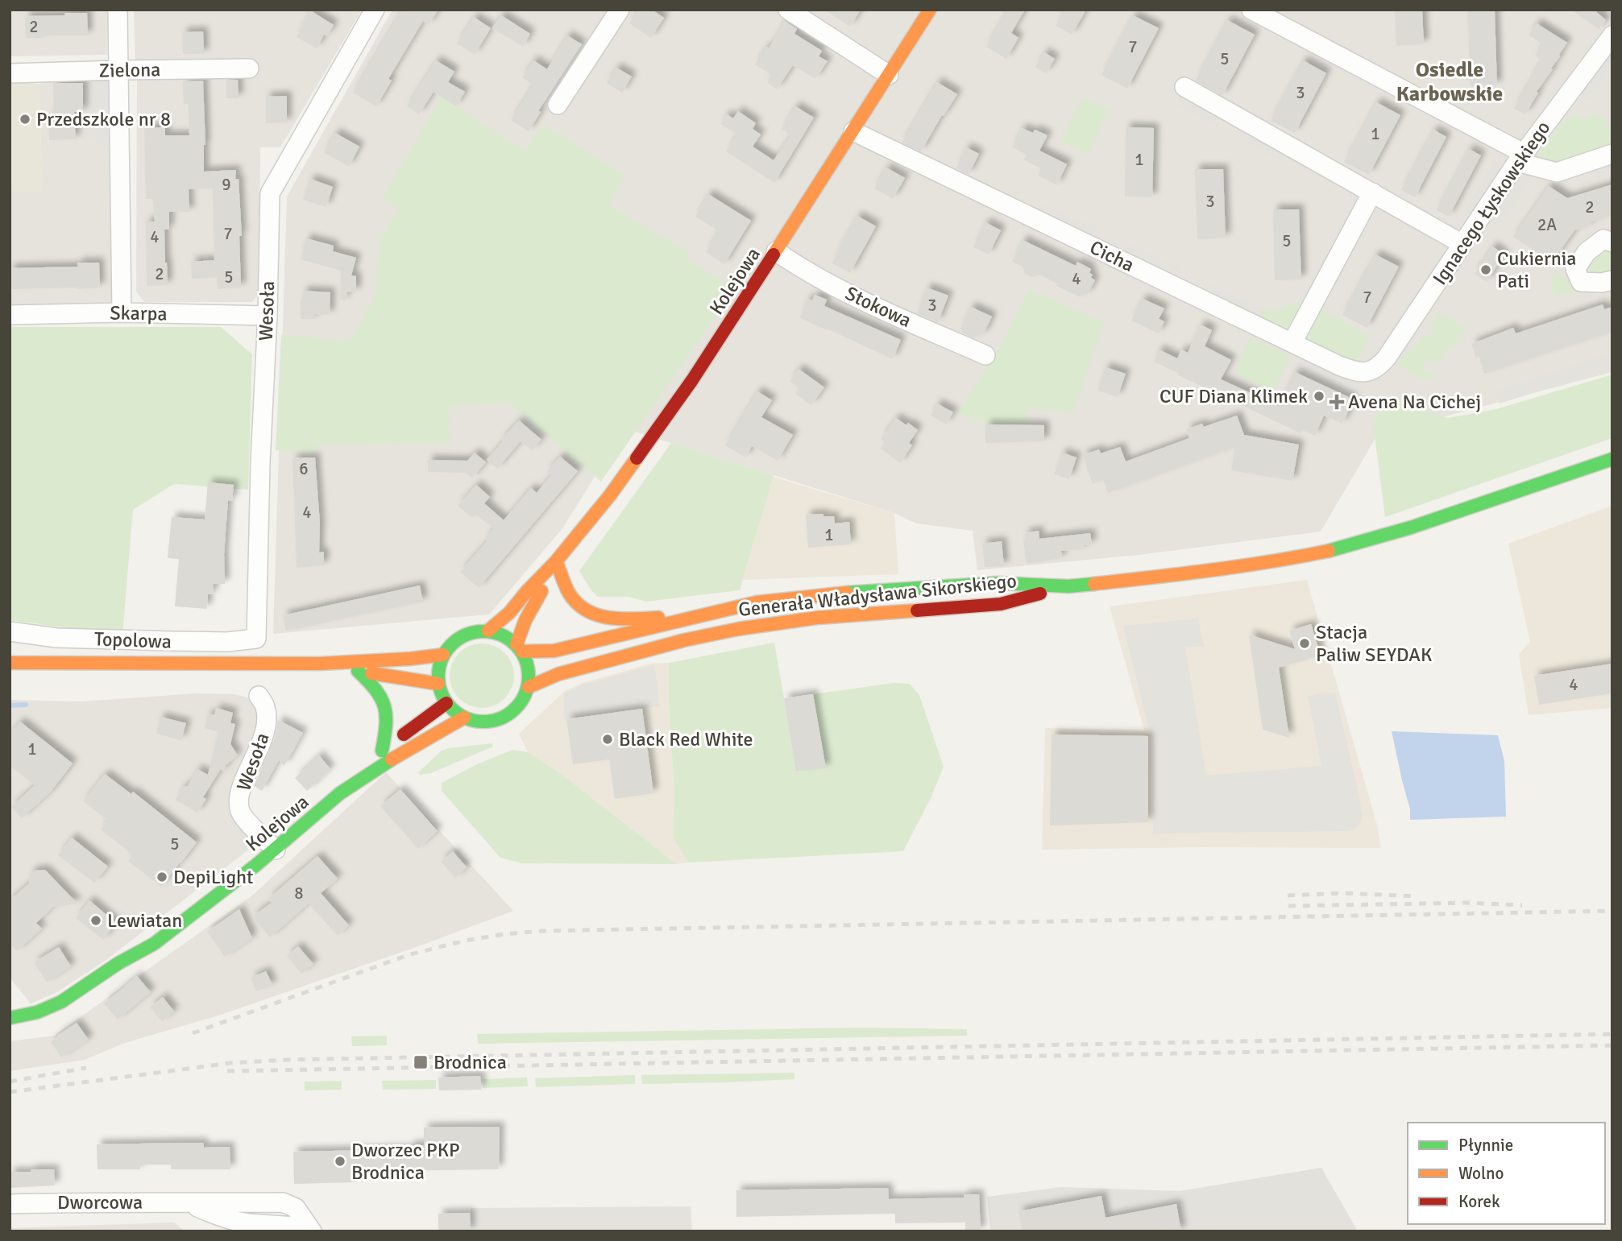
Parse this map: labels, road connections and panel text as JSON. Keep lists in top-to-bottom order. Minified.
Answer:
{"streets":{"main road":["Kolejowa","Generała Władysława Sikorskiego"],"street":["Zielona","Ignacego Łyskowskiego","Cicha","Stokowa","Wesoła","Skarpa","Topolowa","Dworcowa"]},"crossings":[["Ignacego Łyskowskiego","Cicha"],["Cicha","Kolejowa"],["Kolejowa","Stokowa"],["Kolejowa","Wesoła"],["Kolejowa","Generała Władysława Sikorskiego"],["Wesoła","Skarpa"],["Wesoła","Topolowa"]],"districts":["Osiedle Karbowskie"],"places":{"other":["Przedszkole nr 8","Cukiernia Pati","CUF Diana Klimek","Stacja Paliw SEYDAK","Black Red White","DepiLight","Lewiatan","Dworzec PKP Brodnica"],"health":["Avena Na Cichej"],"transit":["Brodnica"]},"house_numbers":["2","7","5","3","1","1","9","3","2","2A","7","4","5","2","5","4","7","3","6","4","1","4","1","5","8"],"legend":["Płynnie","Wolno","Korek"]}
